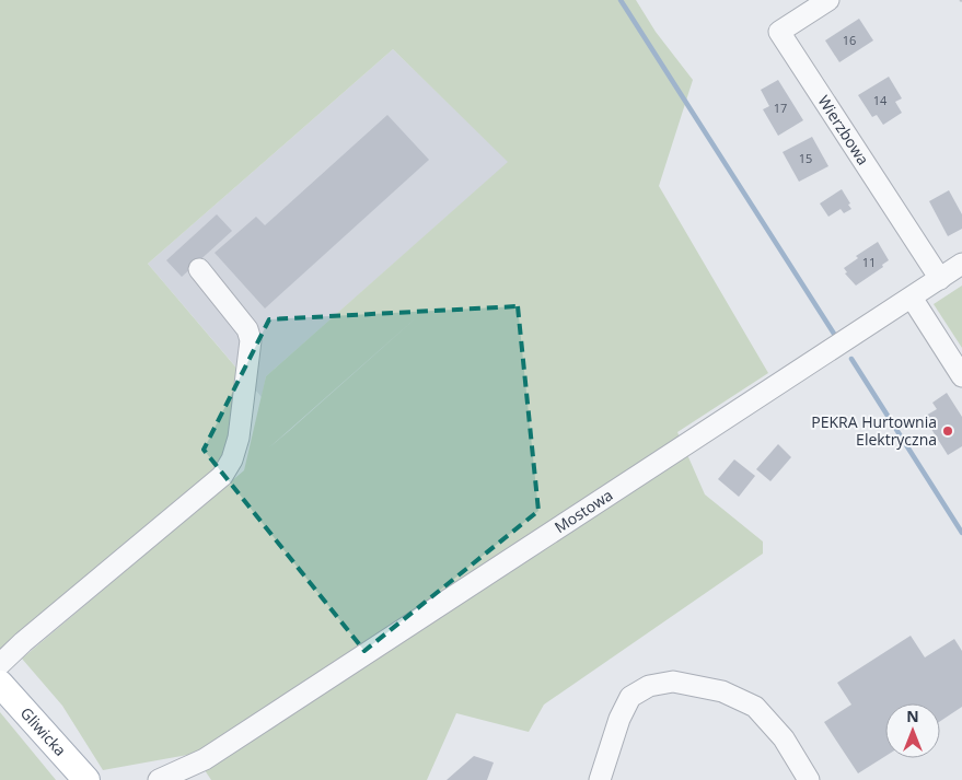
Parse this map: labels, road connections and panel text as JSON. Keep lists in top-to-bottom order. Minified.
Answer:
{"streets":{"main road":["Gliwicka"],"street":["Wierzbowa","Mostowa"]},"crossings":[["Wierzbowa","Mostowa"]],"places":["PEKRA Hurtownia Elektryczna"],"house_numbers":["16","14","17","15","11"],"north":"top"}
